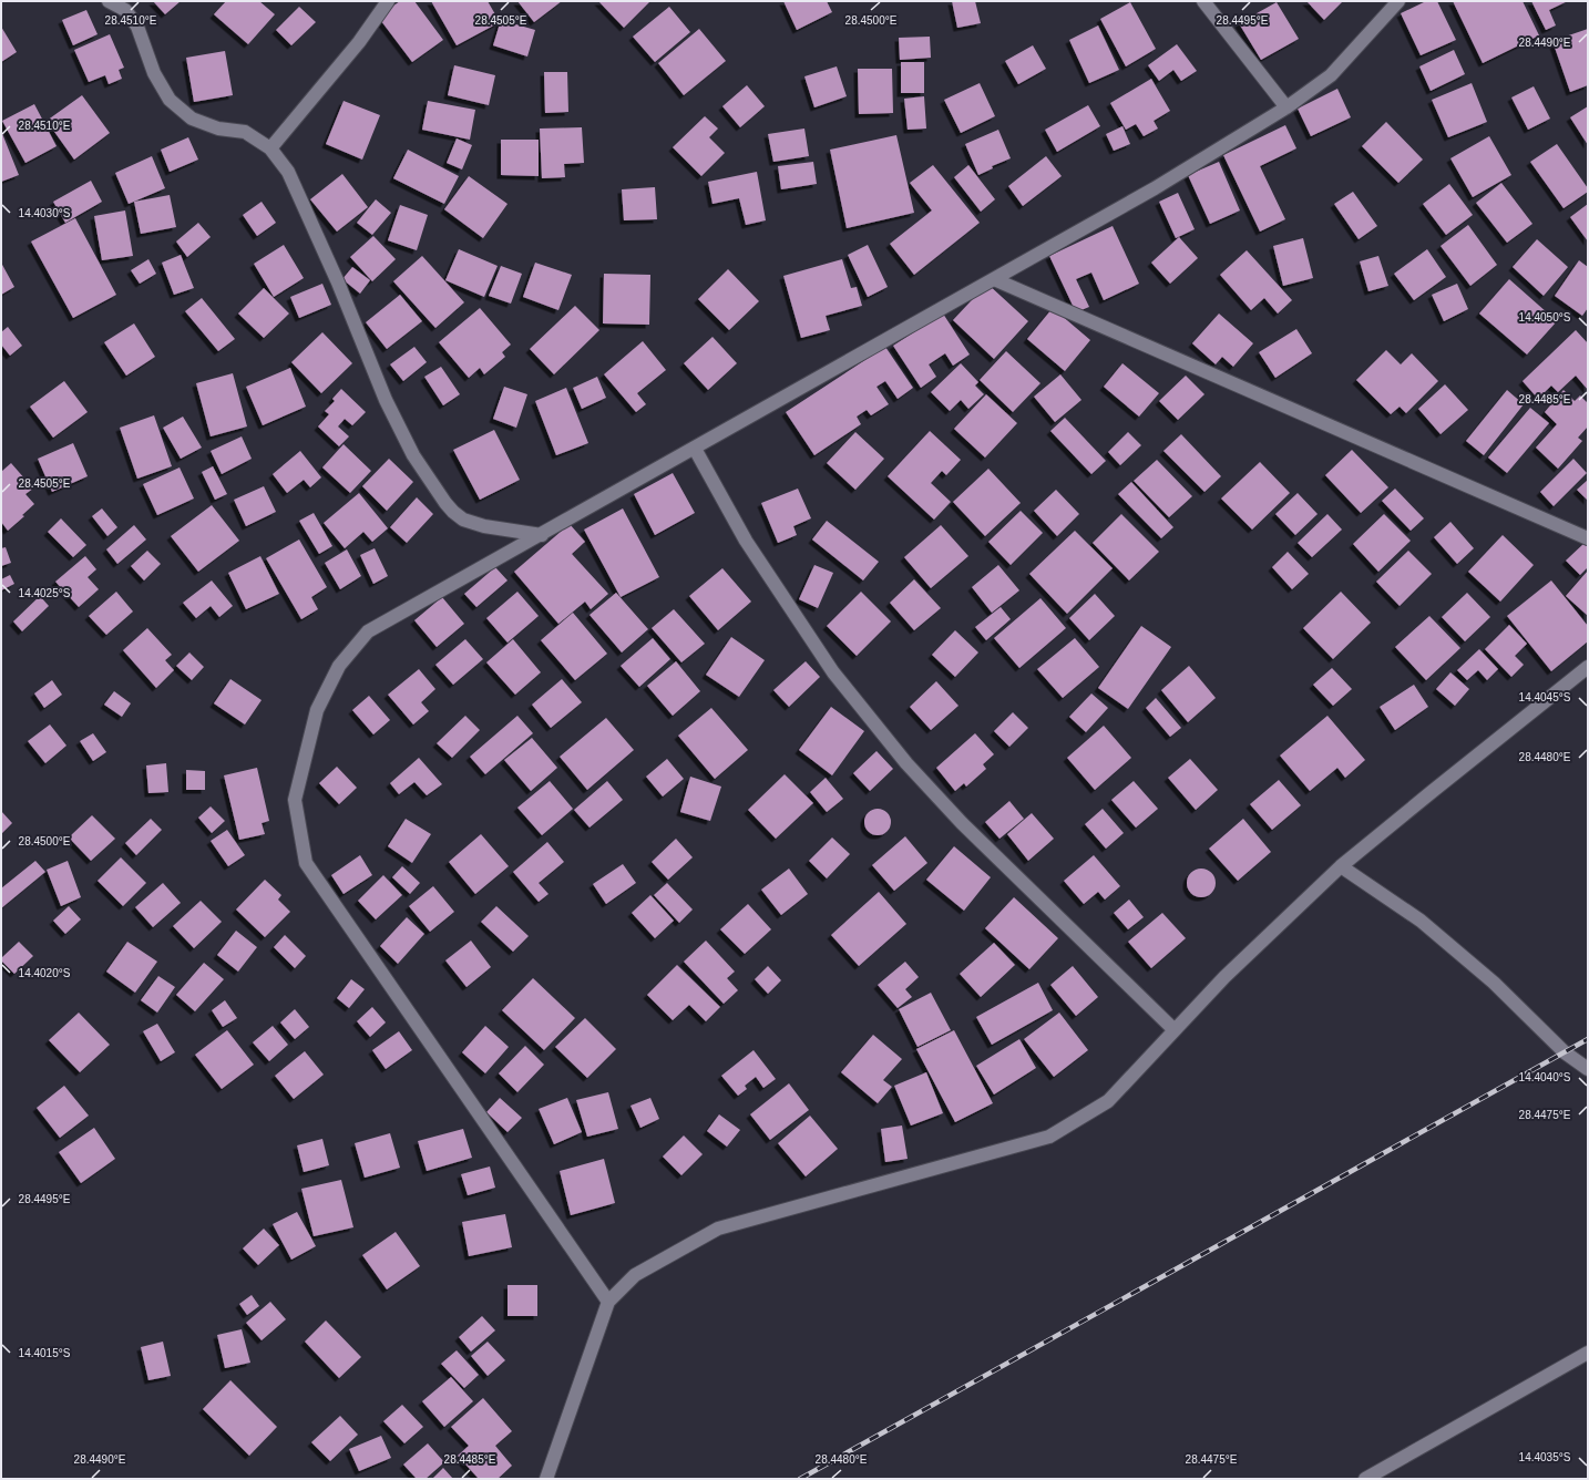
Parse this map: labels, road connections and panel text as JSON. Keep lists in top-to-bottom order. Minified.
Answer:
{"coordinates":["28.4510°E","28.4505°E","28.4500°E","28.4495°E","28.4490°E","14.4030°S","14.4050°S","28.4485°E","14.4025°S","14.4045°S","28.4480°E","14.4020°S","14.4040°S","28.4475°E","14.4015°S","14.4035°S"]}
